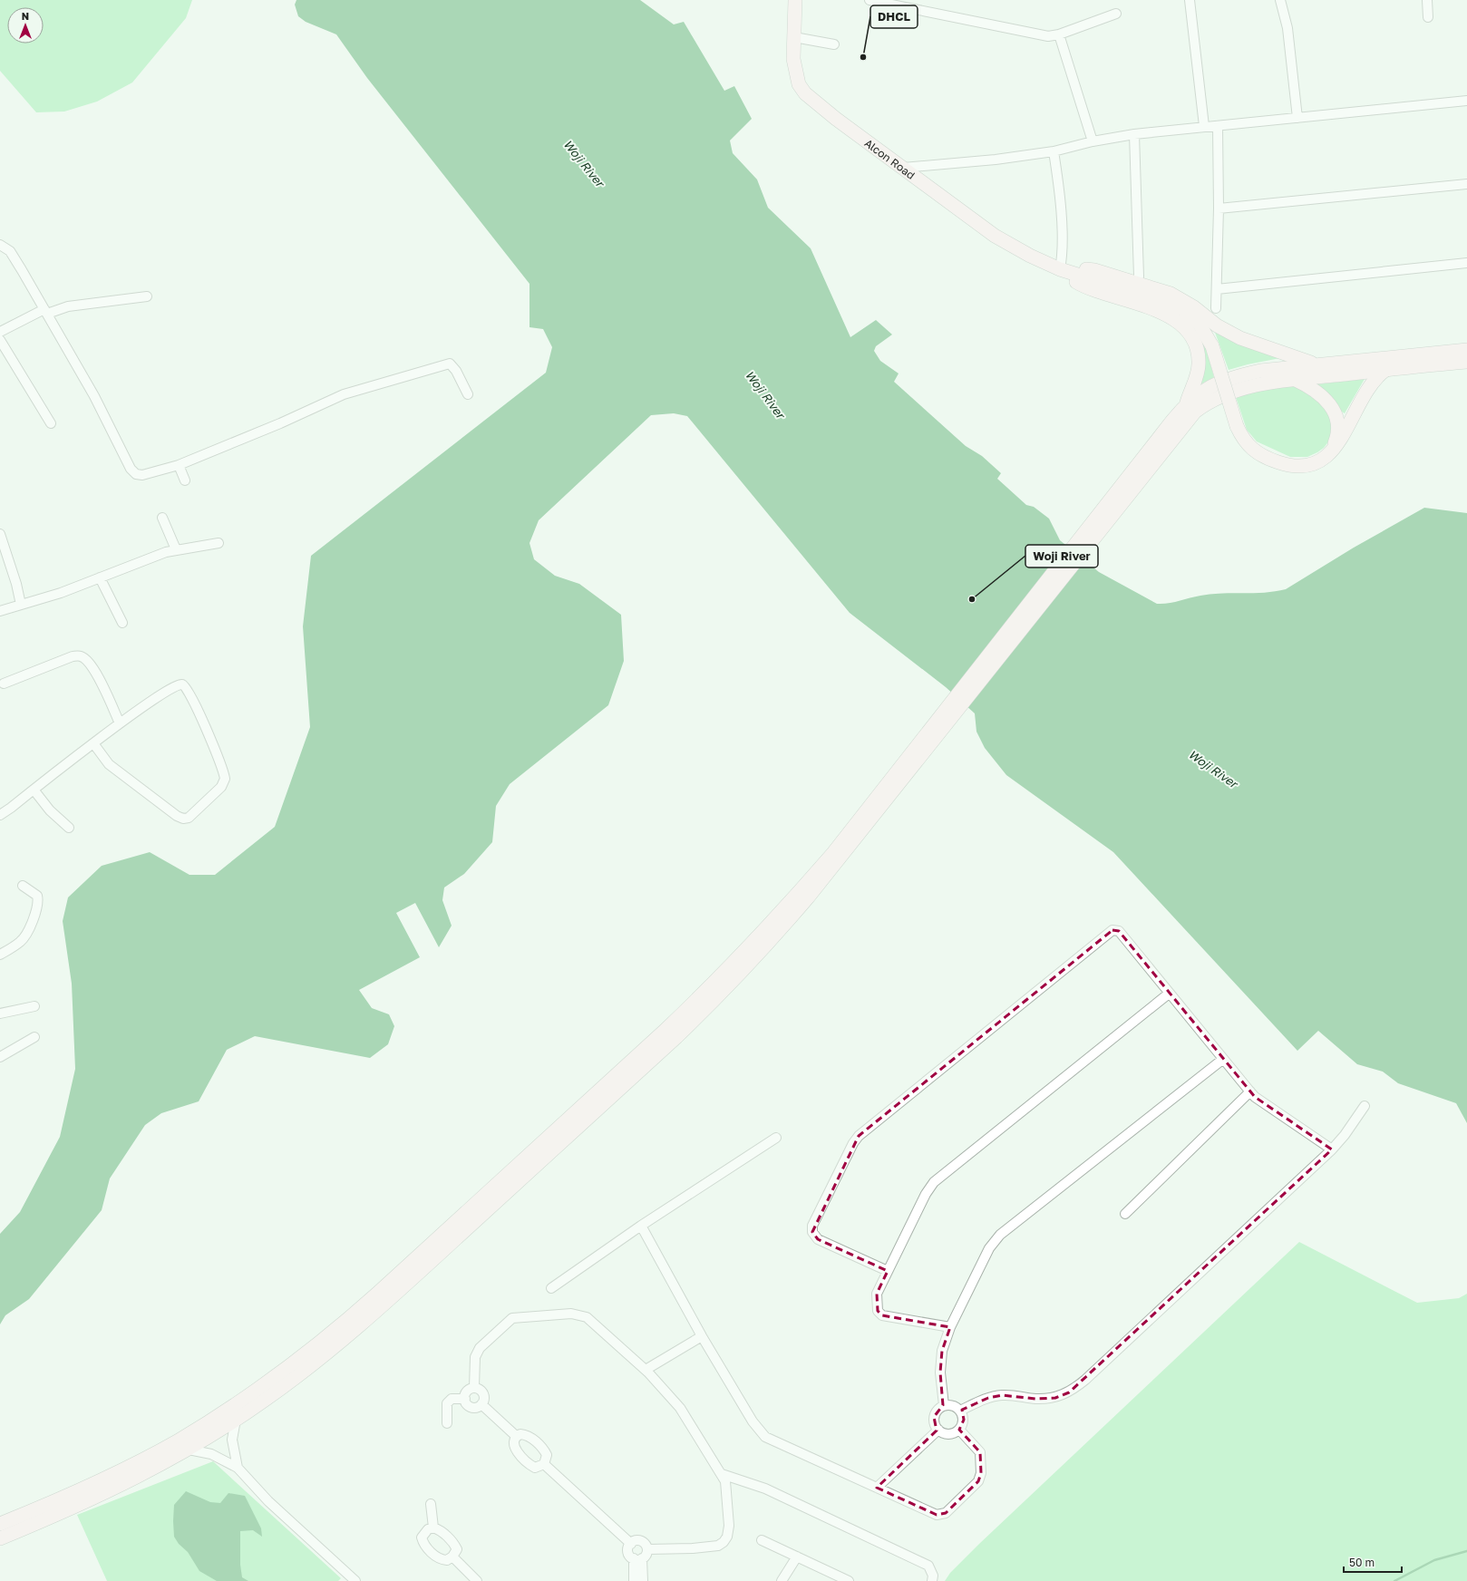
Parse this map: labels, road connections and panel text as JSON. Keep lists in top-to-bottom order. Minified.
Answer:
{"streets":{"main road":["Alcon Road"]},"water":["Woji River"],"places":["DHCL","Woji River"],"scale_bar":"50 m","north":"top"}
